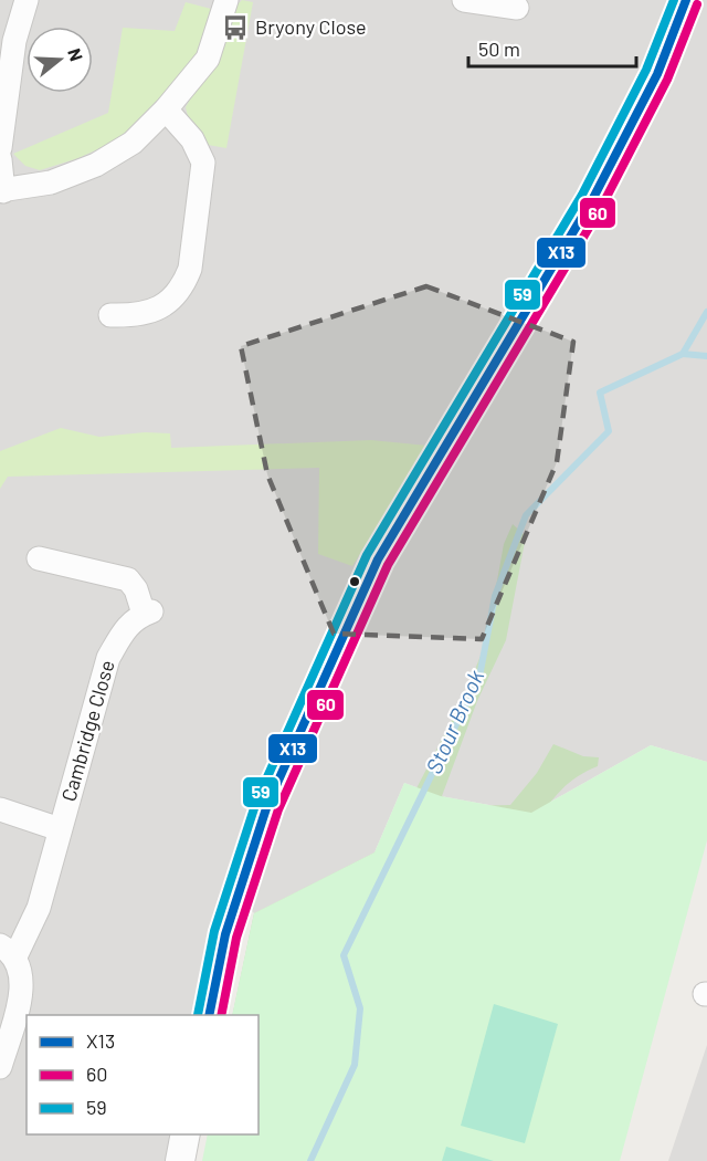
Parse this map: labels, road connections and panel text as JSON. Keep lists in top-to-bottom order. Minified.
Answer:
{"streets":{"street":["Cambridge Close"]},"water":["Stour Brook"],"places":{"bus stop":["Bryony Close"]},"lines":["transit line X13","transit line 59","transit line 60"],"legend":["X13","60","59"],"scale_bar":"50 m","north":"right"}
